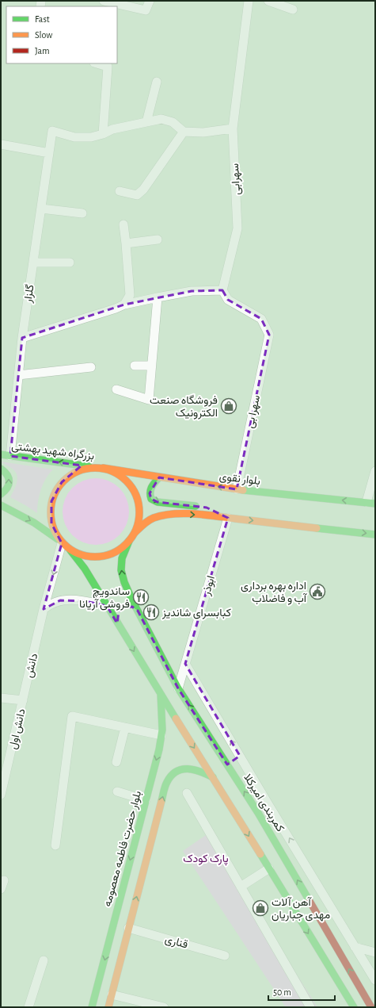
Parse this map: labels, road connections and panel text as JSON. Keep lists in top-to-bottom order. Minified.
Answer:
{"streets":{"main road":["بزرگراه شهید بهشتی","بلوار نقوی","کمربندی امیرکلا","بلوار حضرت فاطمه معصومه"],"street":["سهرابی","گلزار","سهرا بی","ابوذر","دانش","دانش اول","قناری"]},"crossings":[["سهرابی","سهرا بی"],["گلزار","بزرگراه شهید بهشتی"],["سهرا بی","بلوار نقوی"],["بزرگراه شهید بهشتی","بلوار نقوی"],["بزرگراه شهید بهشتی","دانش"],["بزرگراه شهید بهشتی","کمربندی امیرکلا"],["بلوار نقوی","دانش"],["بلوار نقوی","کمربندی امیرکلا"],["ابوذر","کمربندی امیرکلا"],["دانش","دانش اول"],["دانش","کمربندی امیرکلا"],["بلوار حضرت فاطمه معصومه","قناری"]],"one_way":["دانش"],"parks":["پارک کودک"],"places":{"shop":["فروشگاه صنعت الکترونیک","آهن آلات مهدی جباریان"],"public building":["اداره بهره برداری آب و فاضلاب"],"restaurant":["ساندویچ فروشی آریانا","کبابسرای شاندیز"]},"legend":["Fast","Slow","Jam"],"scale_bar":"50 m"}
